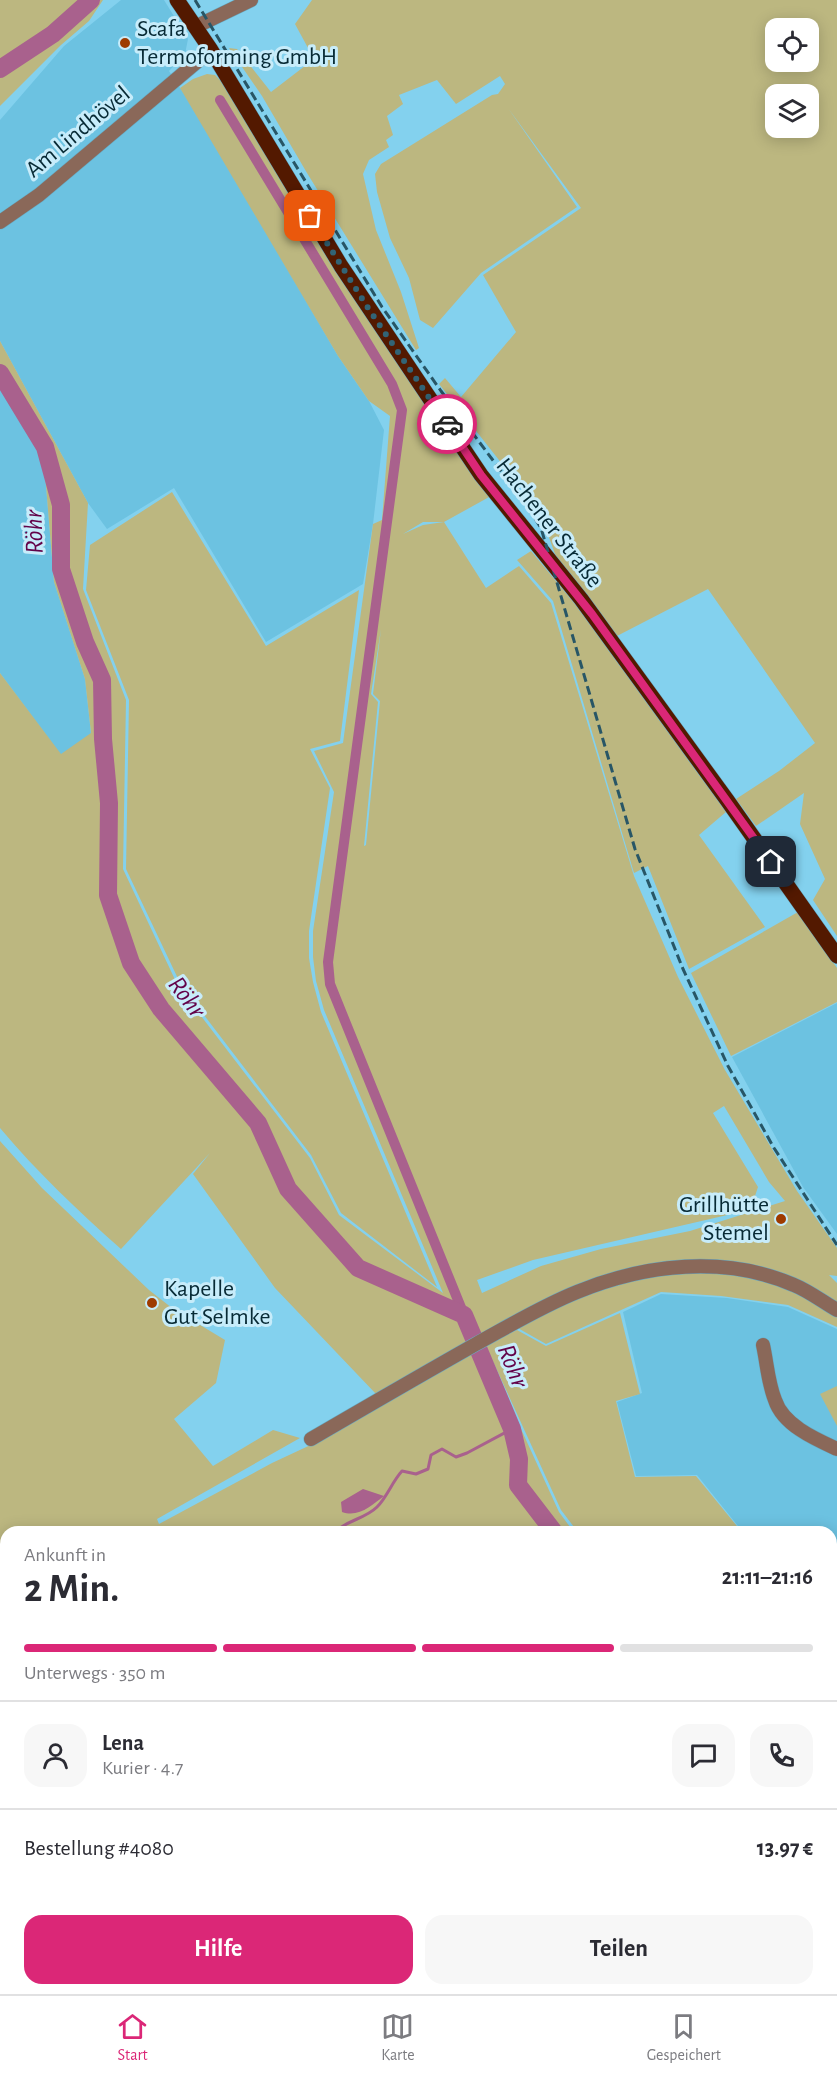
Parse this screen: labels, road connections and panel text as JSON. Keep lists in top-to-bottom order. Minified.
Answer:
{"streets":{"main road":["Hachener Straße"],"street":["Am Lindhövel"]},"crossings":[["Am Lindhövel","Hachener Straße"]],"water":["Röhr"],"places":["Scafa Termoforming GmbH","Grillhütte Stemel","Kapelle Gut Selmke"],"page":{"heading":["2 Min.","Ankunft in","21:11–21:16"],"panel":["Lena","Kurier · 4.7","Bestellung #4080","13.97 €"],"bar":"Unterwegs · 350 m","buttons":["Hilfe","Teilen"],"tabs":["Start","Karte","Gespeichert"]}}
